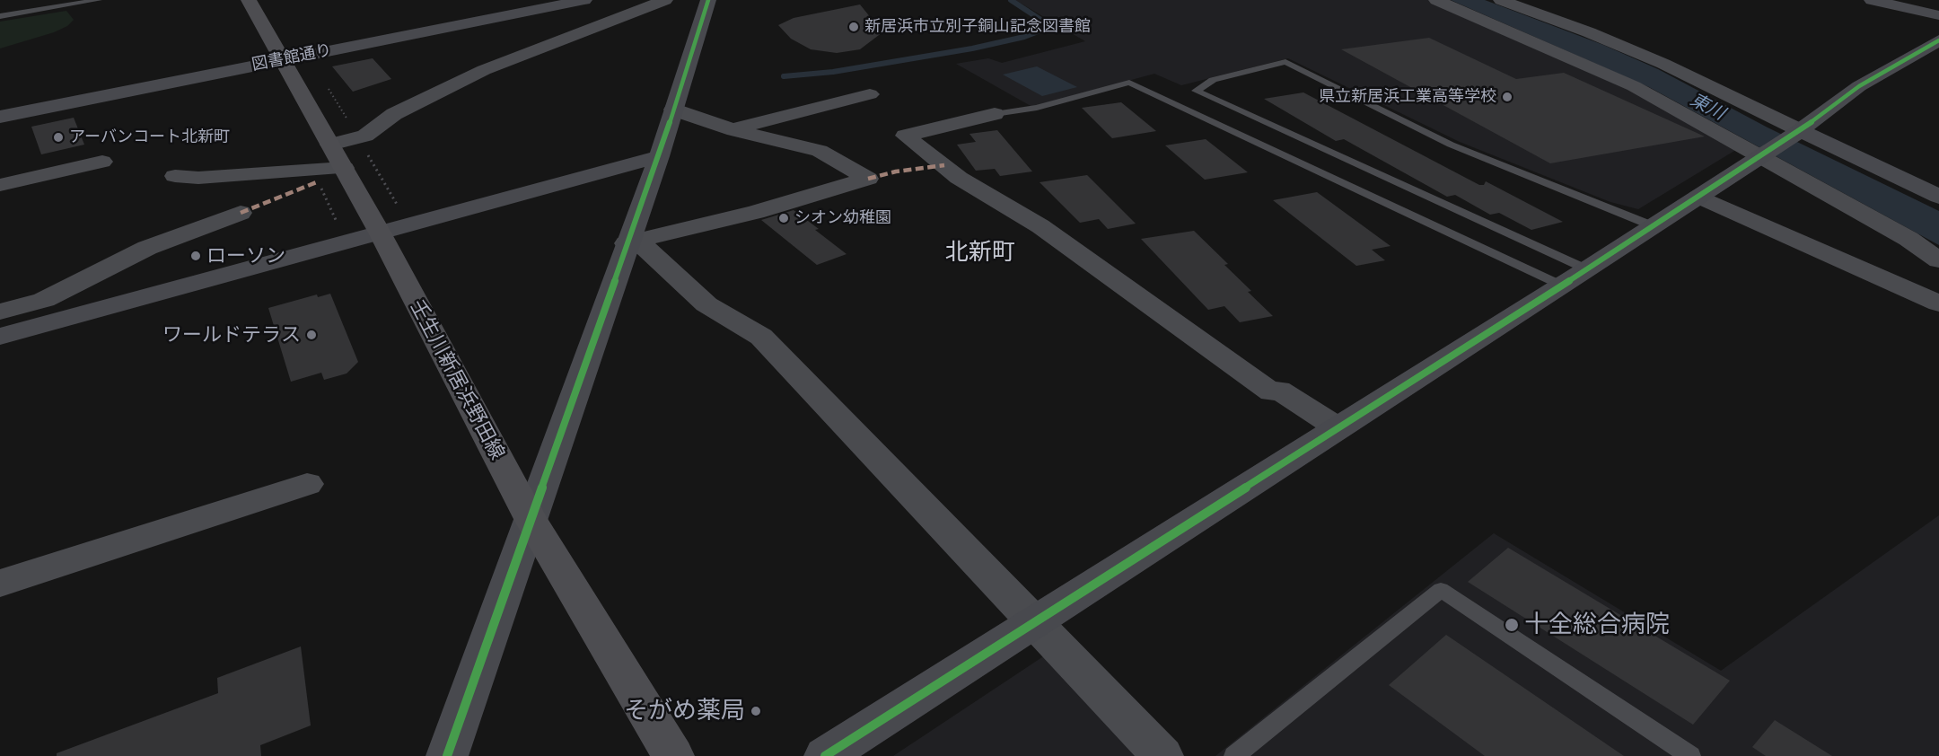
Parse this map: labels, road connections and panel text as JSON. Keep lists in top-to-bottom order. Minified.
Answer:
{"streets":{"main road":["壬生川新居浜野田線"],"street":["図書館通り"]},"crossings":[["図書館通り","壬生川新居浜野田線"]],"districts":["北新町"],"water":["東川"],"places":["新居浜市立別子銅山記念図書館","県立新居浜工業高等学校","アーバンコート北新町","シオン幼稚園","ローソン","ワールドテラス","十全総合病院","そがめ薬局"]}
